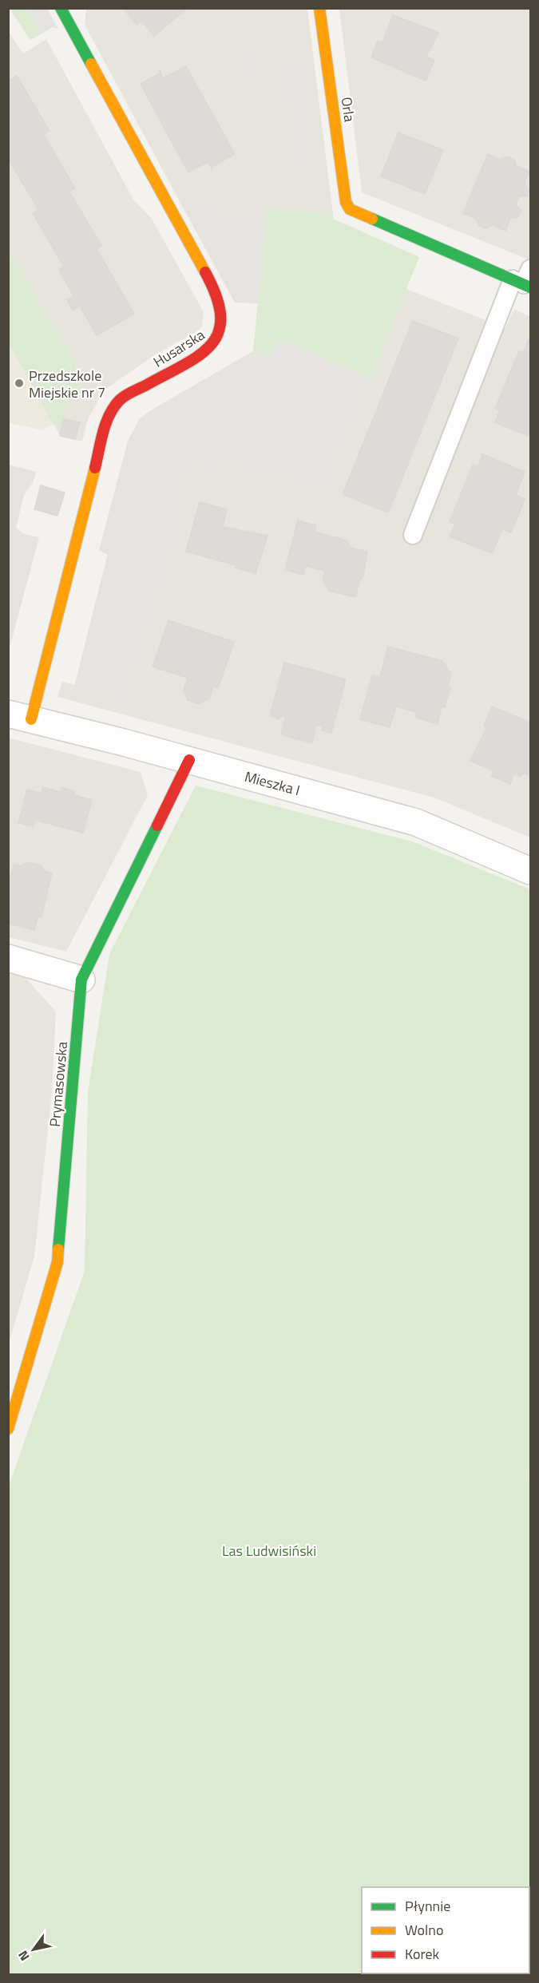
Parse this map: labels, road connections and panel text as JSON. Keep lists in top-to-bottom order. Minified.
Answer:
{"streets":{"street":["Orla","Husarska","Mieszka I","Prymasowska"]},"crossings":[["Husarska","Mieszka I"],["Mieszka I","Prymasowska"]],"parks":["Las Ludwisiński"],"places":["Przedszkole Miejskie nr 7"],"legend":["Płynnie","Wolno","Korek"],"north":"bottom left"}
